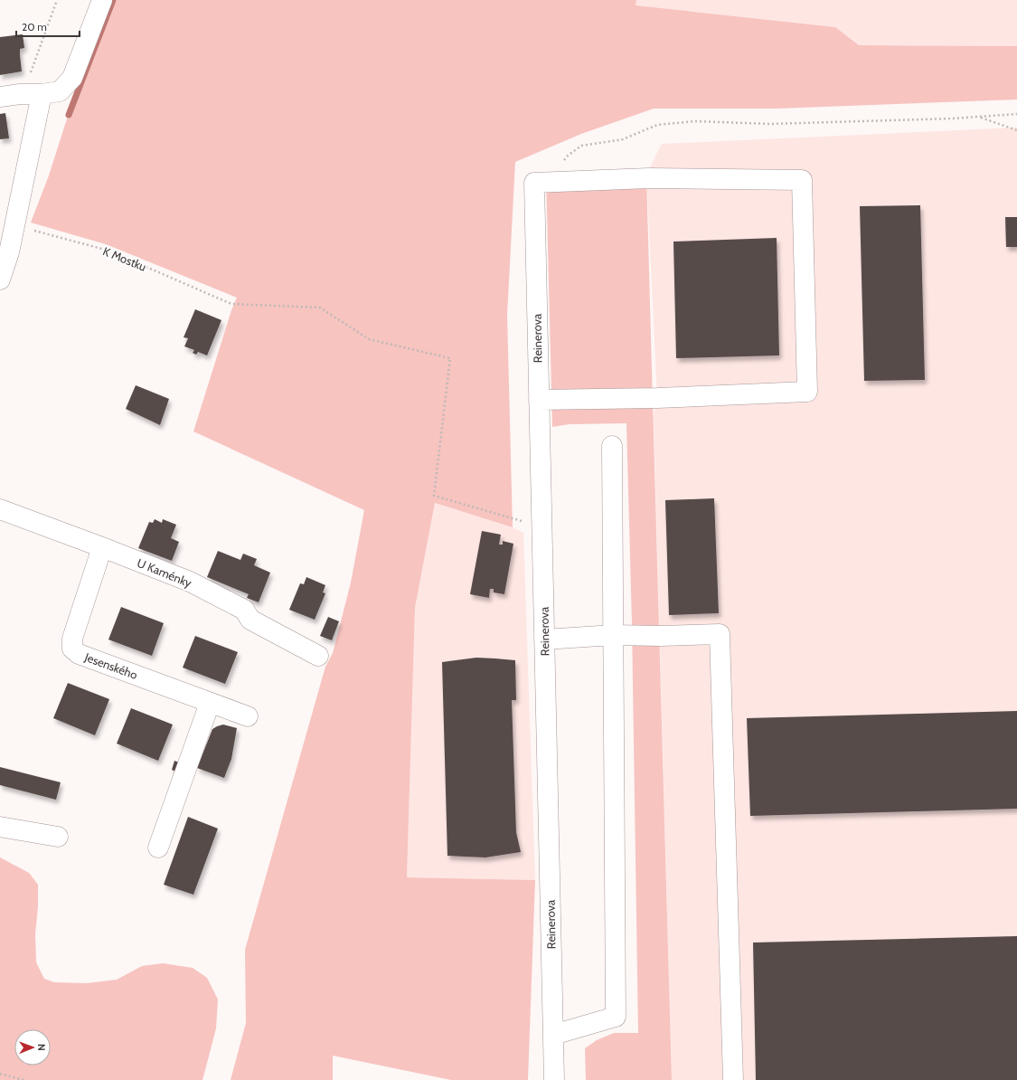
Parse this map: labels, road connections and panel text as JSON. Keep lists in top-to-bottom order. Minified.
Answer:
{"streets":{"street":["Reinerova","U Kaménky","Jesenského"],"path":["K Mostku"]},"crossings":[["K Mostku","Reinerova"],["U Kaménky","Jesenského"]],"scale_bar":"20 m","north":"right"}
